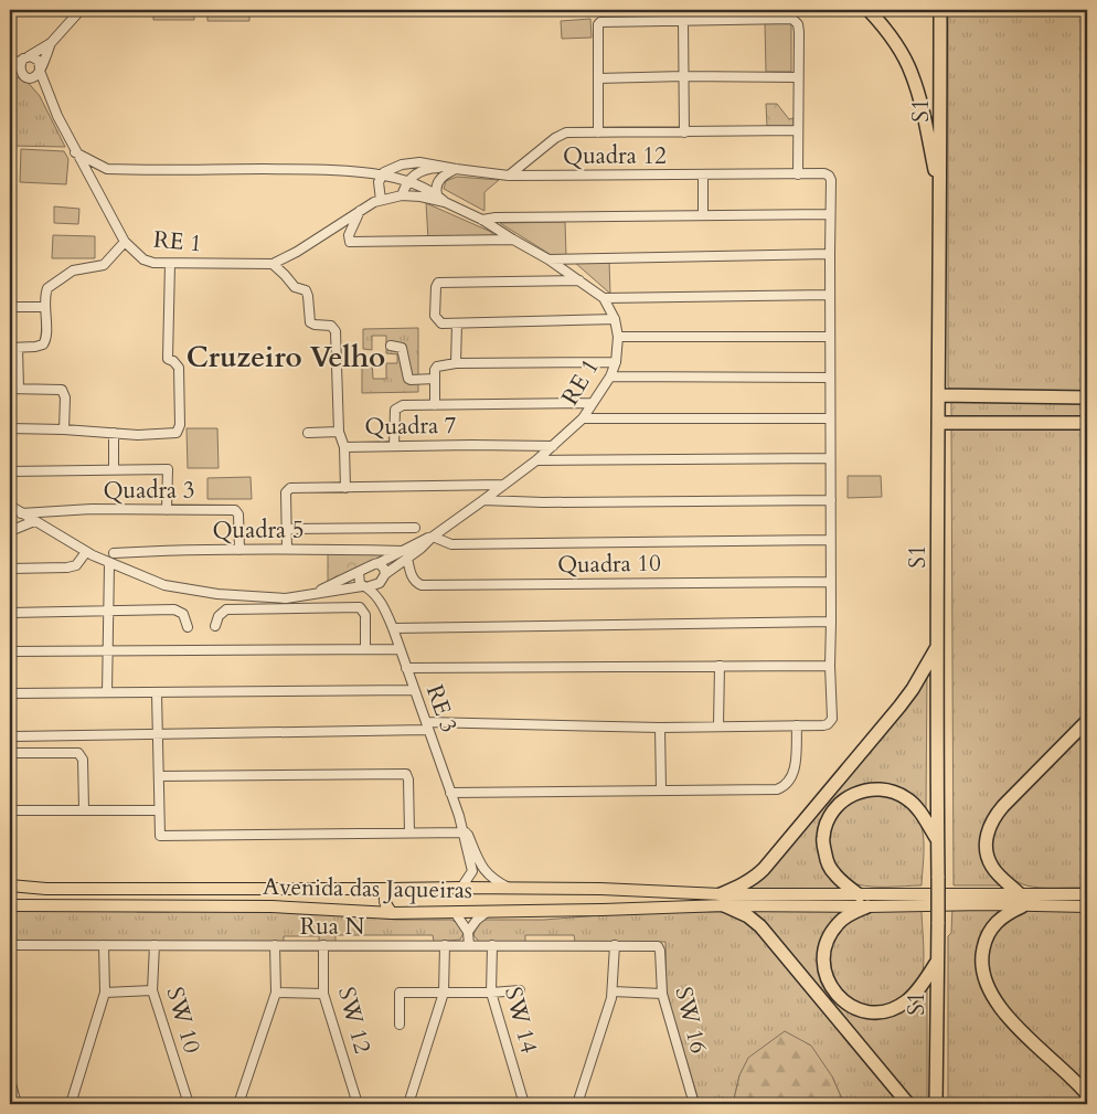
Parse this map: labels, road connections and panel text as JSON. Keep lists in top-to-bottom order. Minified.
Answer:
{"streets":{"highway":["S1"],"main road":["Avenida das Jaqueiras"],"street":["Quadra 12","RE 1","Quadra 7","Quadra 3","Quadra 5","Quadra 10","RE 3","Rua N","SW 10","SW 12","SW 14","SW 16"]},"crossings":[["RE 1","Quadra 7"],["RE 1","Quadra 5"],["RE 1","Quadra 10"],["RE 1","RE 3"],["Quadra 3","Quadra 5"],["Quadra 5","Quadra 10"],["RE 3","Avenida das Jaqueiras"],["Rua N","SW 10"],["Rua N","SW 12"],["Rua N","SW 14"],["Rua N","SW 16"]],"districts":["Cruzeiro Velho"]}
